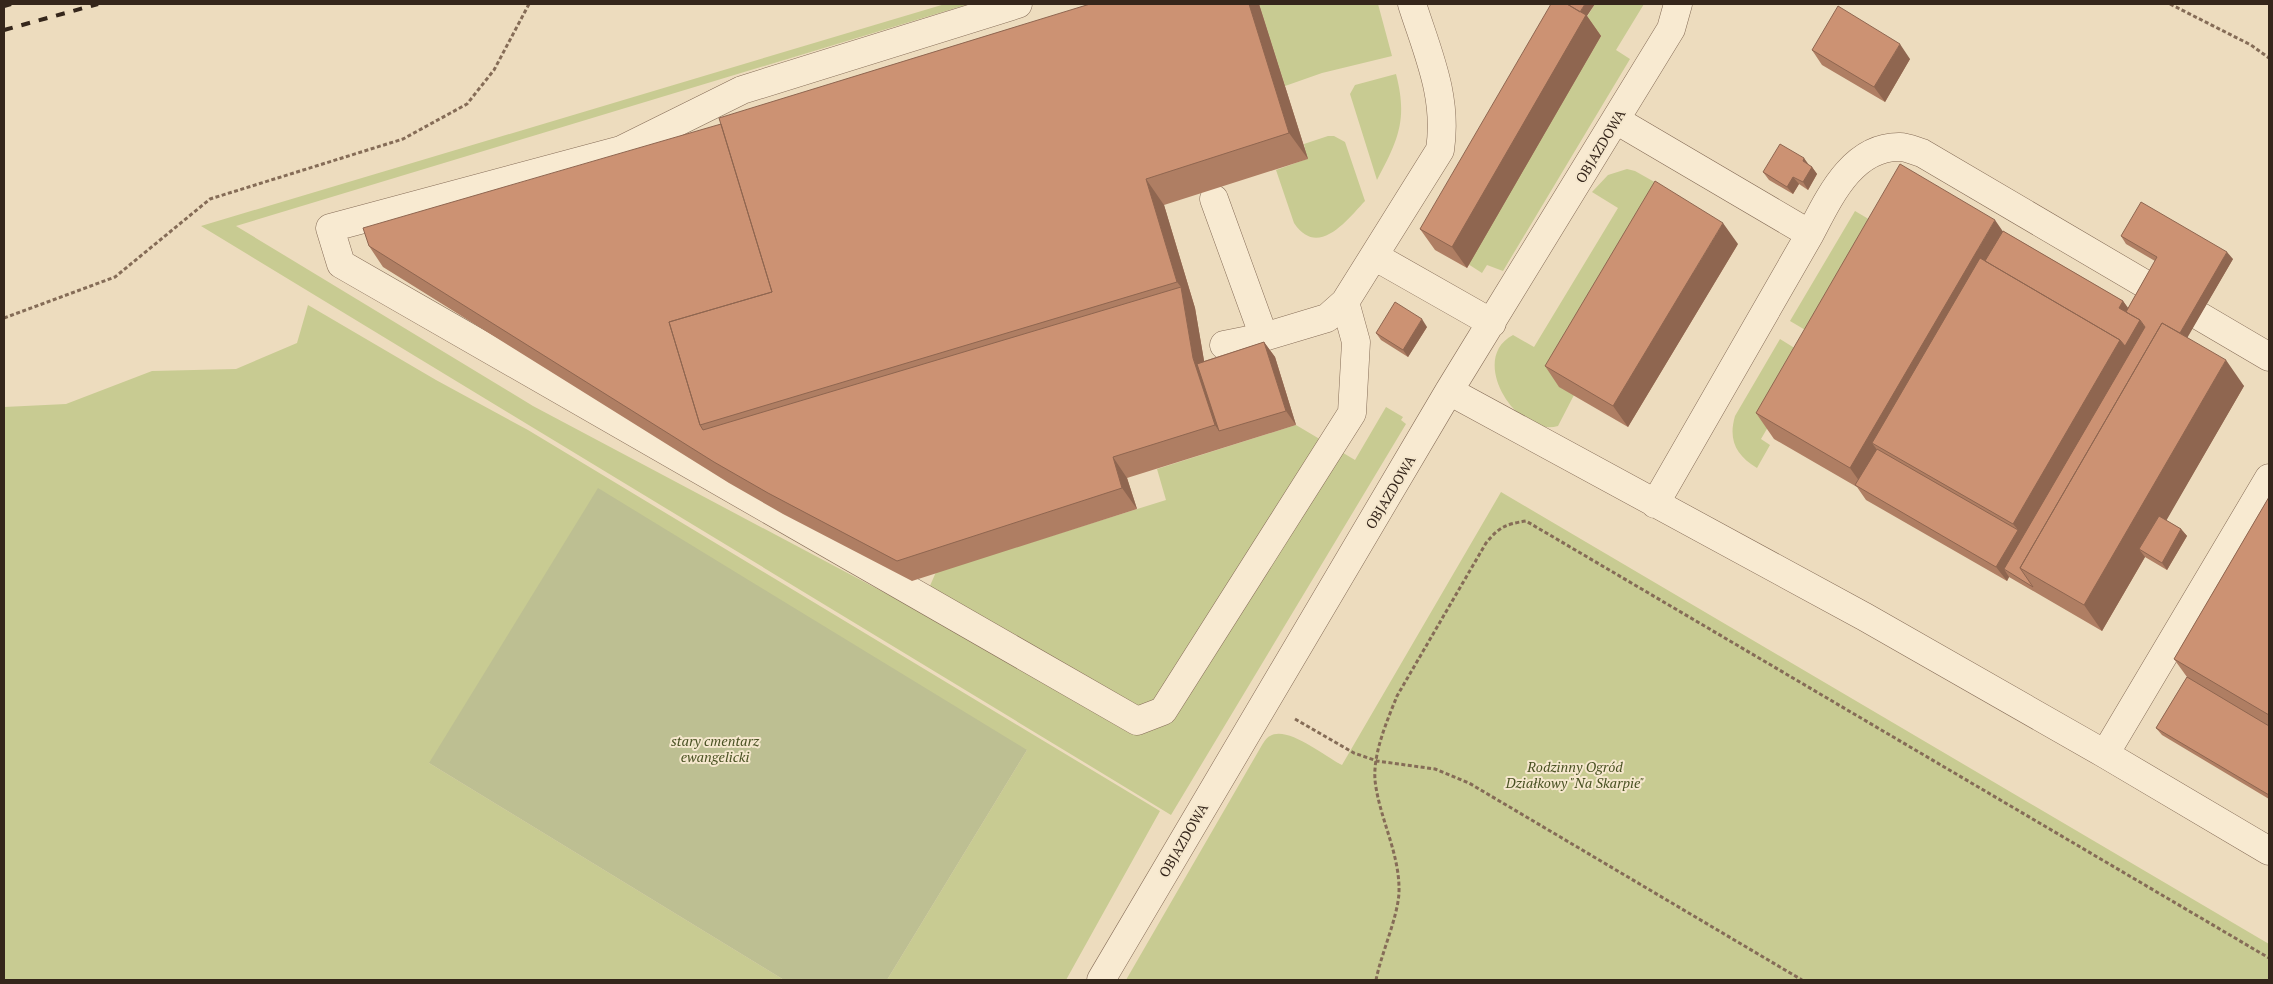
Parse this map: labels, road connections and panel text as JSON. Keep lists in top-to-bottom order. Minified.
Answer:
{"streets":{"street":["OBJAZDOWA"]},"parks":["stary cmentarz ewangelicki","Rodzinny Ogród Działkowy \"Na Skarpie\""]}
